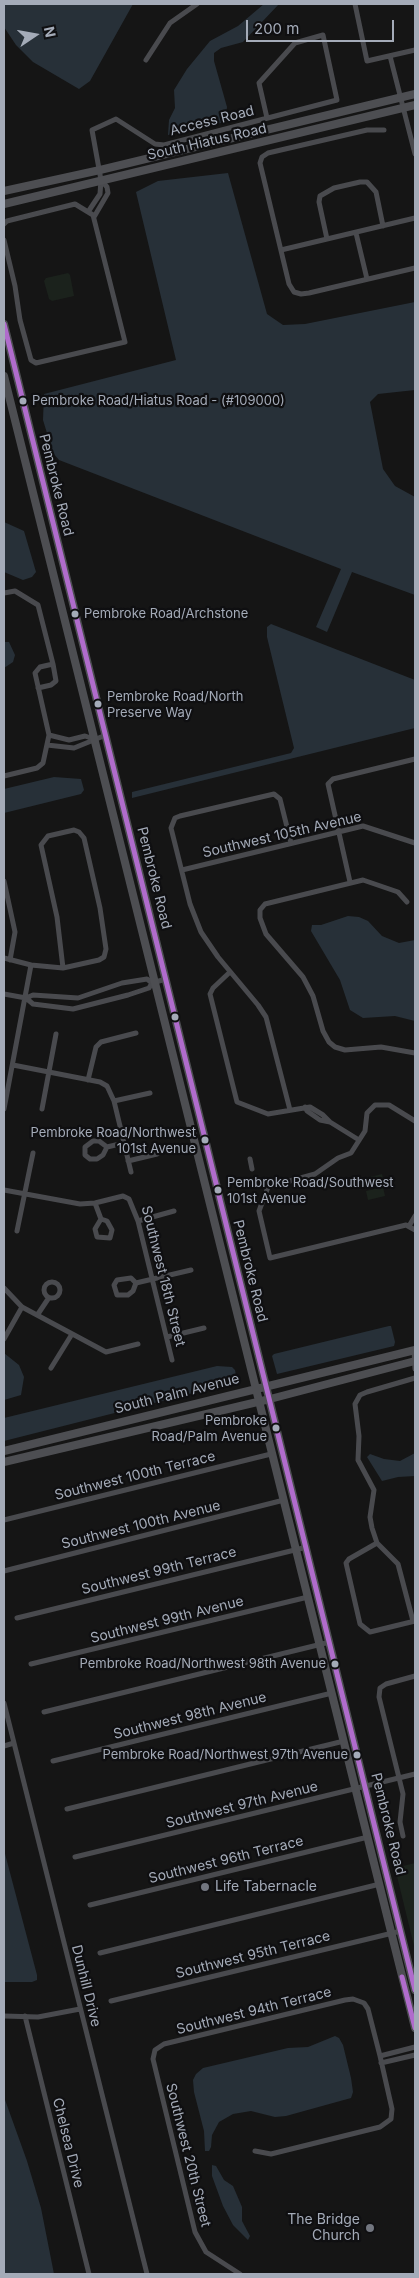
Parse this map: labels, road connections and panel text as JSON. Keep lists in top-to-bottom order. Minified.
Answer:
{"streets":{"main road":["South Hiatus Road","Pembroke Road","South Palm Avenue"],"street":["Access Road","Southwest 105th Avenue","Southwest 18th Street","Southwest 100th Terrace","Southwest 100th Avenue","Southwest 99th Terrace","Southwest 99th Avenue","Southwest 98th Avenue","Southwest 97th Avenue","Southwest 96th Terrace","Southwest 95th Terrace","Dunhill Drive","Southwest 94th Terrace","Chelsea Drive","Southwest 20th Street"]},"crossings":[["Access Road","South Hiatus Road"],["Pembroke Road","South Palm Avenue"],["Pembroke Road","Southwest 100th Terrace"],["Pembroke Road","Southwest 100th Avenue"],["Pembroke Road","Southwest 99th Terrace"],["Pembroke Road","Southwest 99th Avenue"],["Pembroke Road","Southwest 98th Avenue"],["Pembroke Road","Southwest 97th Avenue"],["Pembroke Road","Southwest 96th Terrace"],["Pembroke Road","Southwest 95th Terrace"],["Southwest 94th Terrace","Southwest 20th Street"]],"places":["Pembroke Road/Hiatus Road - (#109000)","Pembroke Road/Archstone","Pembroke Road/North Preserve Way","Pembroke Road/Northwest 101st Avenue","Pembroke Road/Southwest 101st Avenue","Pembroke Road/Palm Avenue","Pembroke Road/Northwest 98th Avenue","Pembroke Road/Northwest 97th Avenue","Life Tabernacle","The Bridge Church"],"scale_bar":"200 m","north":"right"}
